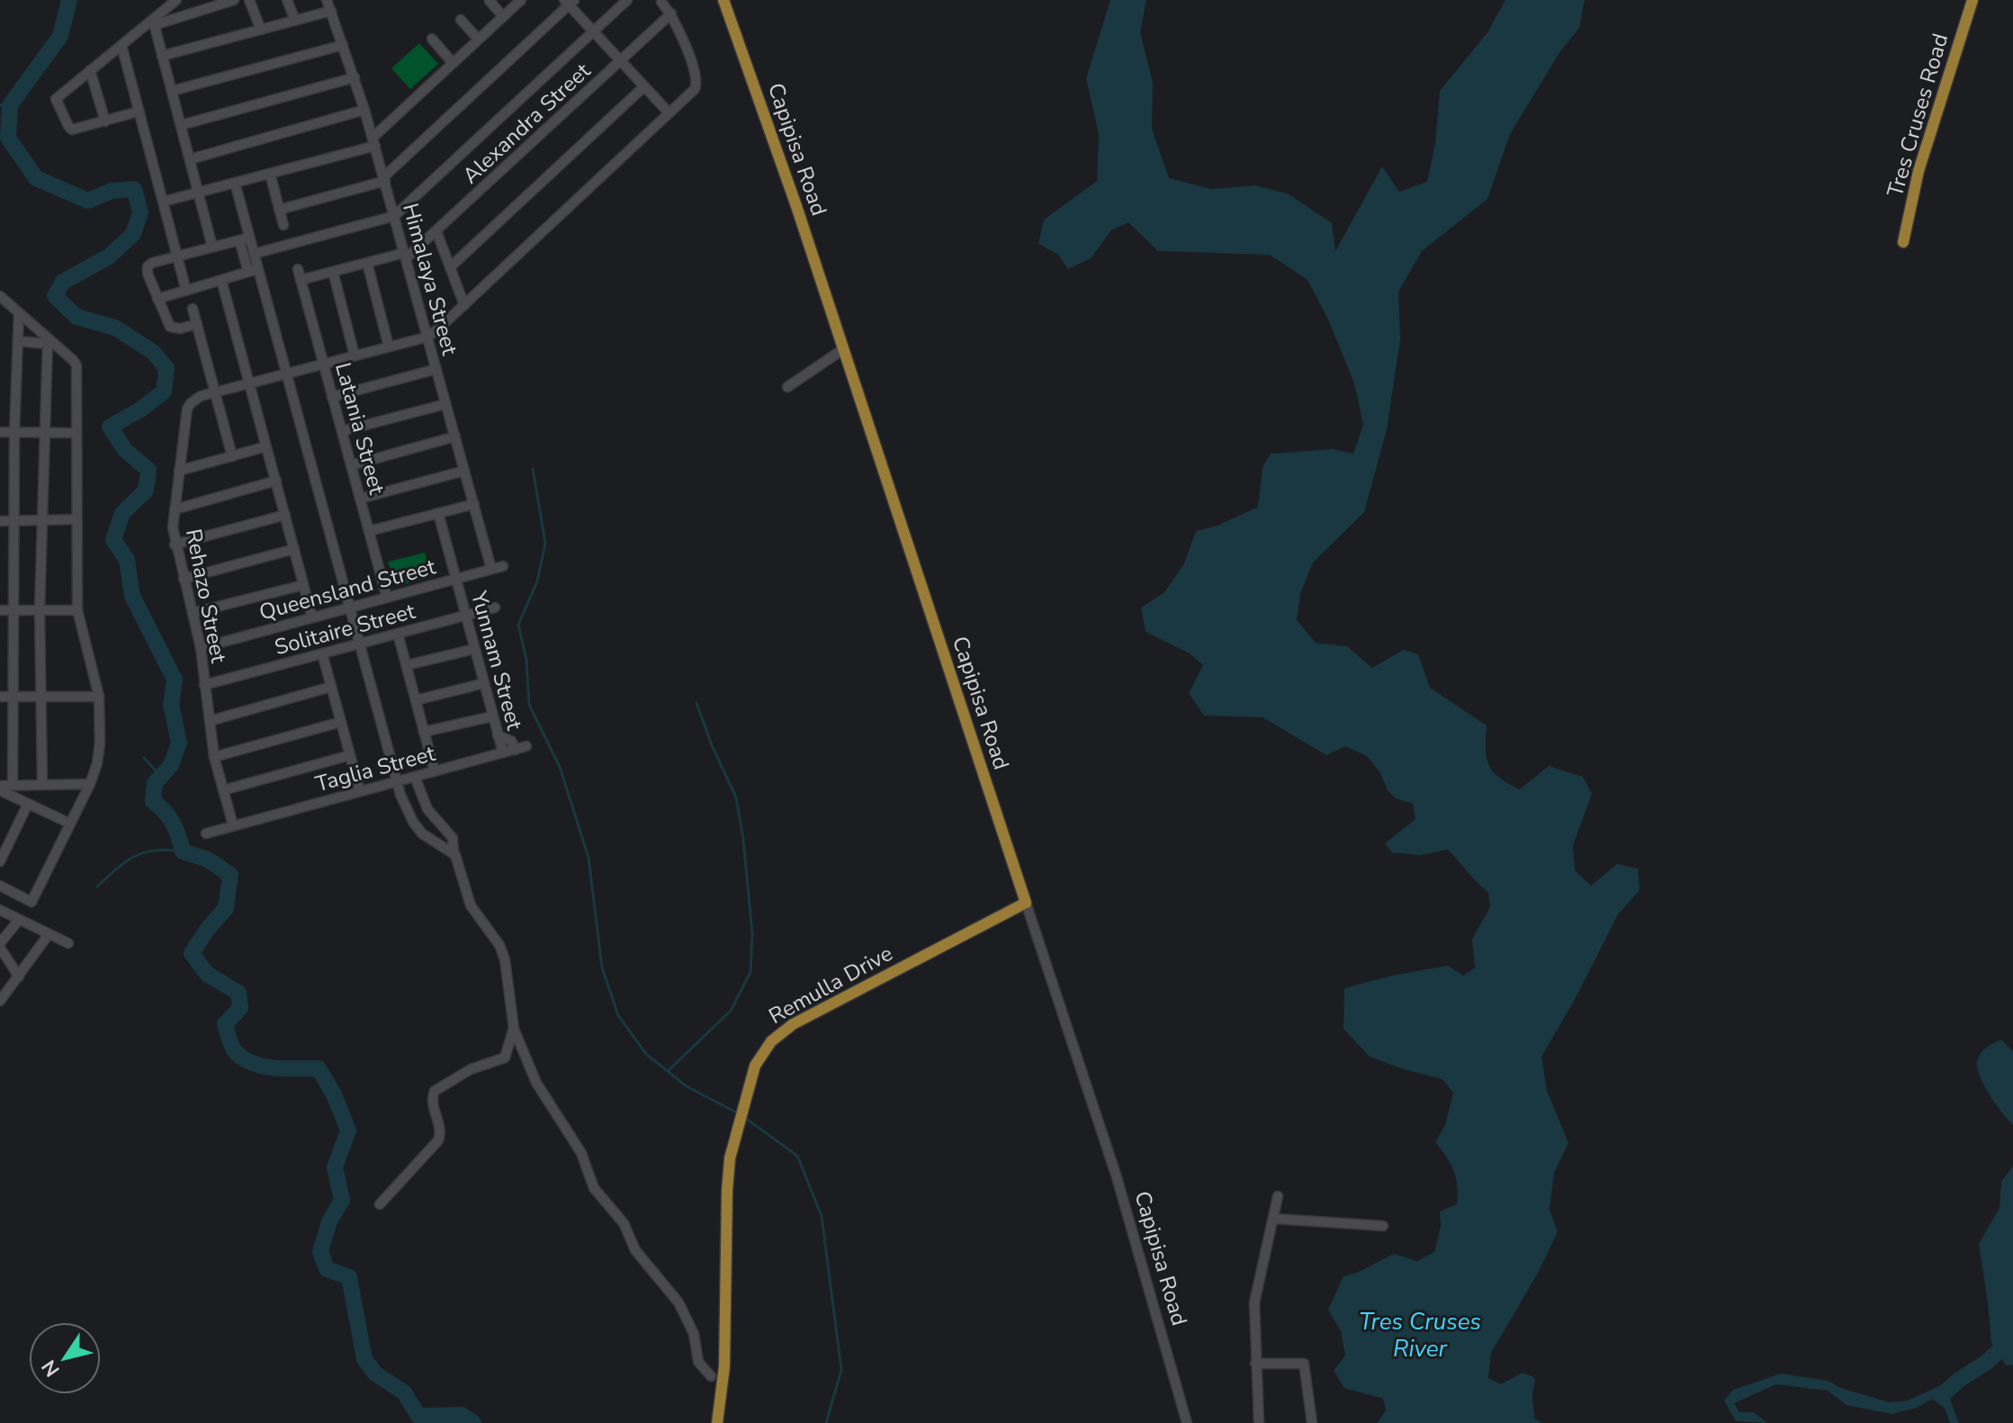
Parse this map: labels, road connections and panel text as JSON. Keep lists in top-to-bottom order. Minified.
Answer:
{"streets":{"main road":["Tres Cruses Road","Capipisa Road","Remulla Drive"],"street":["Alexandra Street","Himalaya Street","Latania Street","Queensland Street","Rehazo Street","Solitaire Street","Yunnam Street","Taglia Street"]},"crossings":[["Alexandra Street","Himalaya Street"],["Alexandra Street","Latania Street"],["Capipisa Road","Remulla Drive"],["Himalaya Street","Queensland Street"],["Himalaya Street","Rehazo Street"],["Latania Street","Queensland Street"],["Latania Street","Rehazo Street"],["Queensland Street","Rehazo Street"],["Queensland Street","Yunnam Street"],["Rehazo Street","Solitaire Street"],["Rehazo Street","Taglia Street"],["Solitaire Street","Yunnam Street"],["Yunnam Street","Taglia Street"]],"water":["Tres Cruses River"],"north":"bottom left"}
